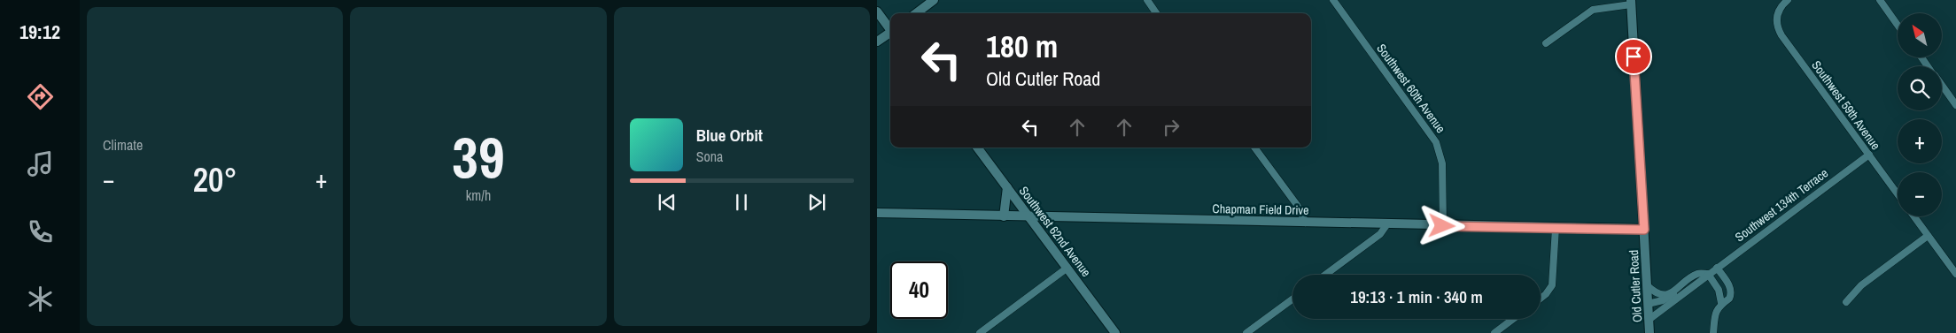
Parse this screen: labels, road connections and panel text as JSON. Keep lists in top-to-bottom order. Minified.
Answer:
{"streets":{"street":["Southwest 60th Avenue","Southwest 59th Avenue","Southwest 134th Terrace","Chapman Field Drive","Southwest 62nd Avenue","Old Cutler Road"]},"crossings":[["Southwest 60th Avenue","Chapman Field Drive"],["Southwest 59th Avenue","Southwest 134th Terrace"],["Southwest 134th Terrace","Old Cutler Road"],["Chapman Field Drive","Southwest 62nd Avenue"],["Chapman Field Drive","Old Cutler Road"]],"north":"top left","page":{"tabs":"19:12","tile":["Climate",["39","km/h"]],"map_buttons":["+","−"],"turn":["180 m","Old Cutler Road"],"song":["Blue Orbit","Sona"],"heat":["−","20°","+"],"limit":"40","trip":"19:13 · 1 min · 340 m"}}
